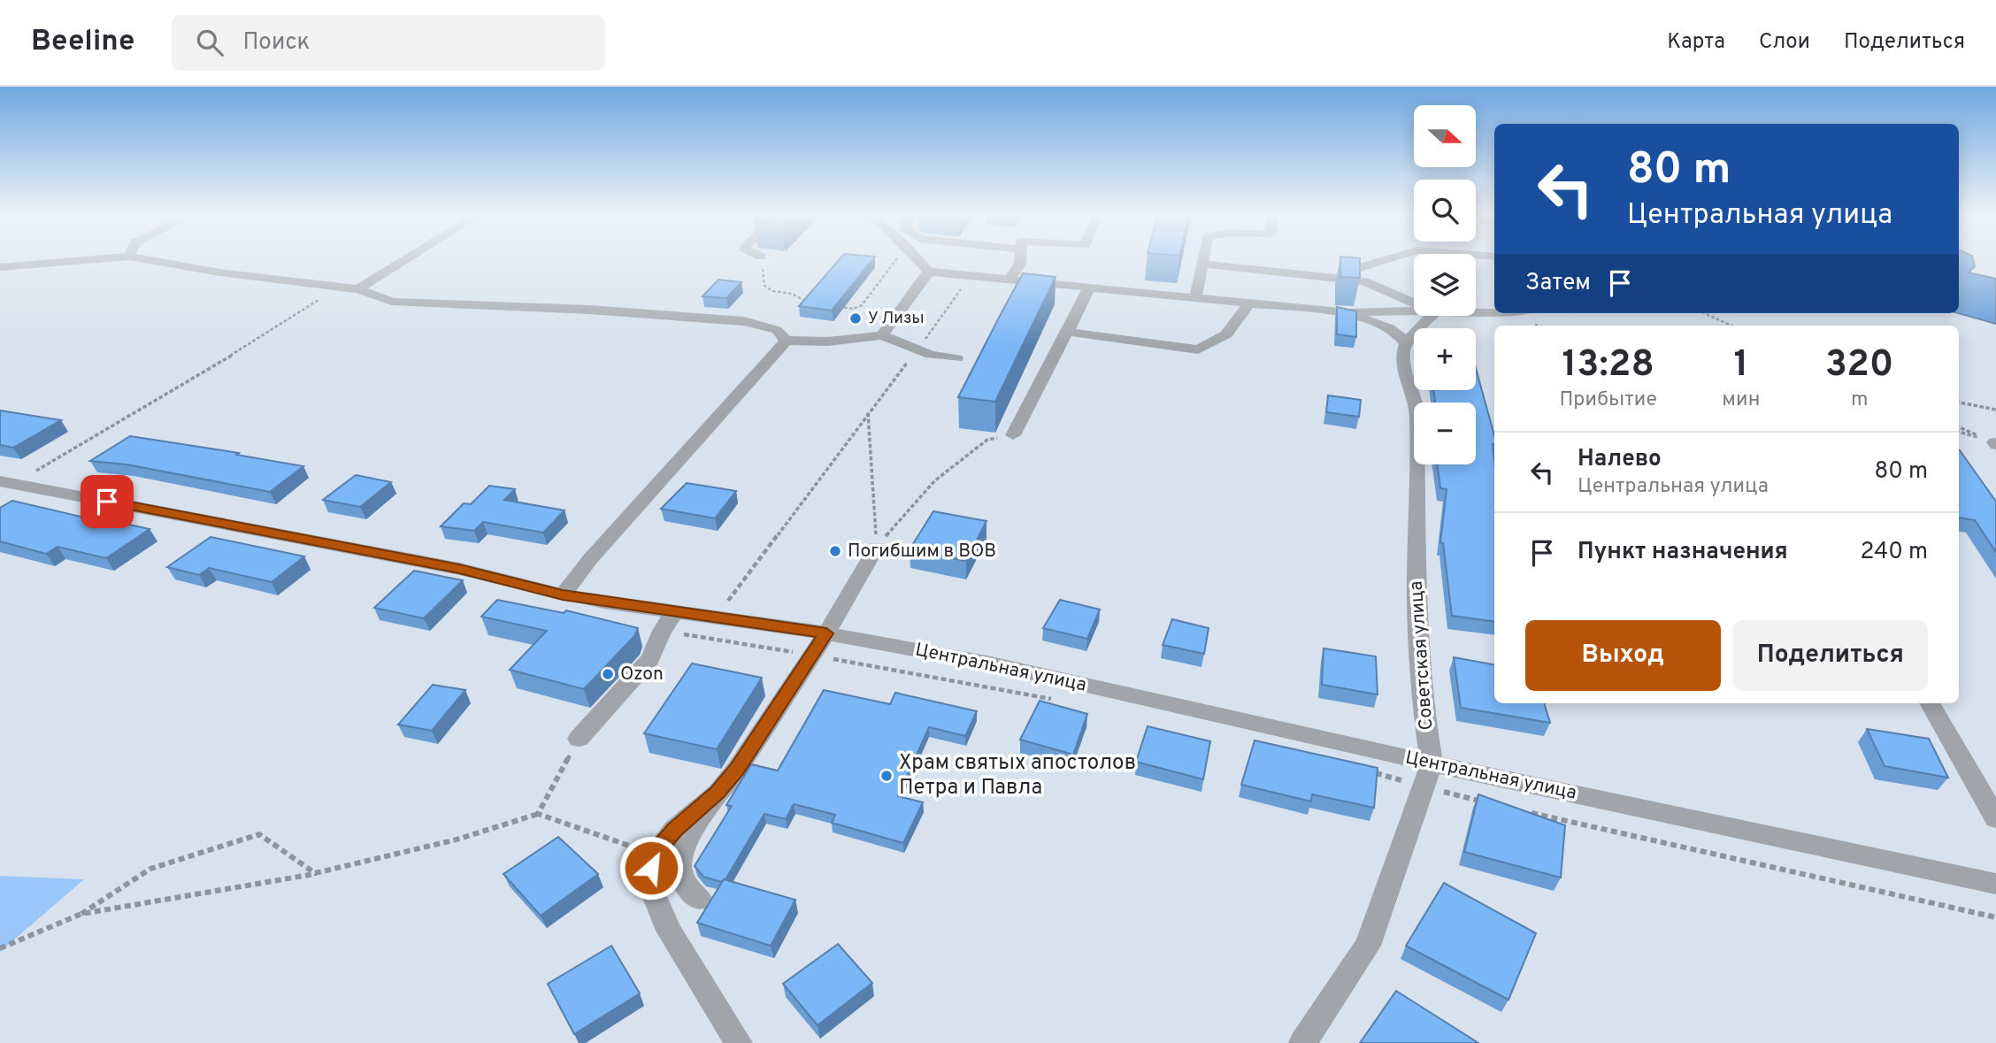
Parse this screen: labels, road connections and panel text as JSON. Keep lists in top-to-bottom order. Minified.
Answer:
{"streets":{"street":["Советская улица","Центральная улица"]},"crossings":[["Советская улица","Центральная улица"]],"places":["У Лизы","Погибшим в ВОВ","Ozon","Храм святых апостолов Петра и Павла"],"north":"right","page":{"header":"Beeline","search":"Поиск","nav":["Карта","Слои","Поделиться"],"map_buttons":["+","−"],"turn":["80 m","Центральная улица"],"then":"Затем","eta":["13:28","Прибытие","1","мин","320","m"],"list":[{"name":"Налево","note":"Центральная улица","value":"80 m"},{"name":"Пункт назначения","value":"240 m"}],"buttons":["Выход","Поделиться"]}}
